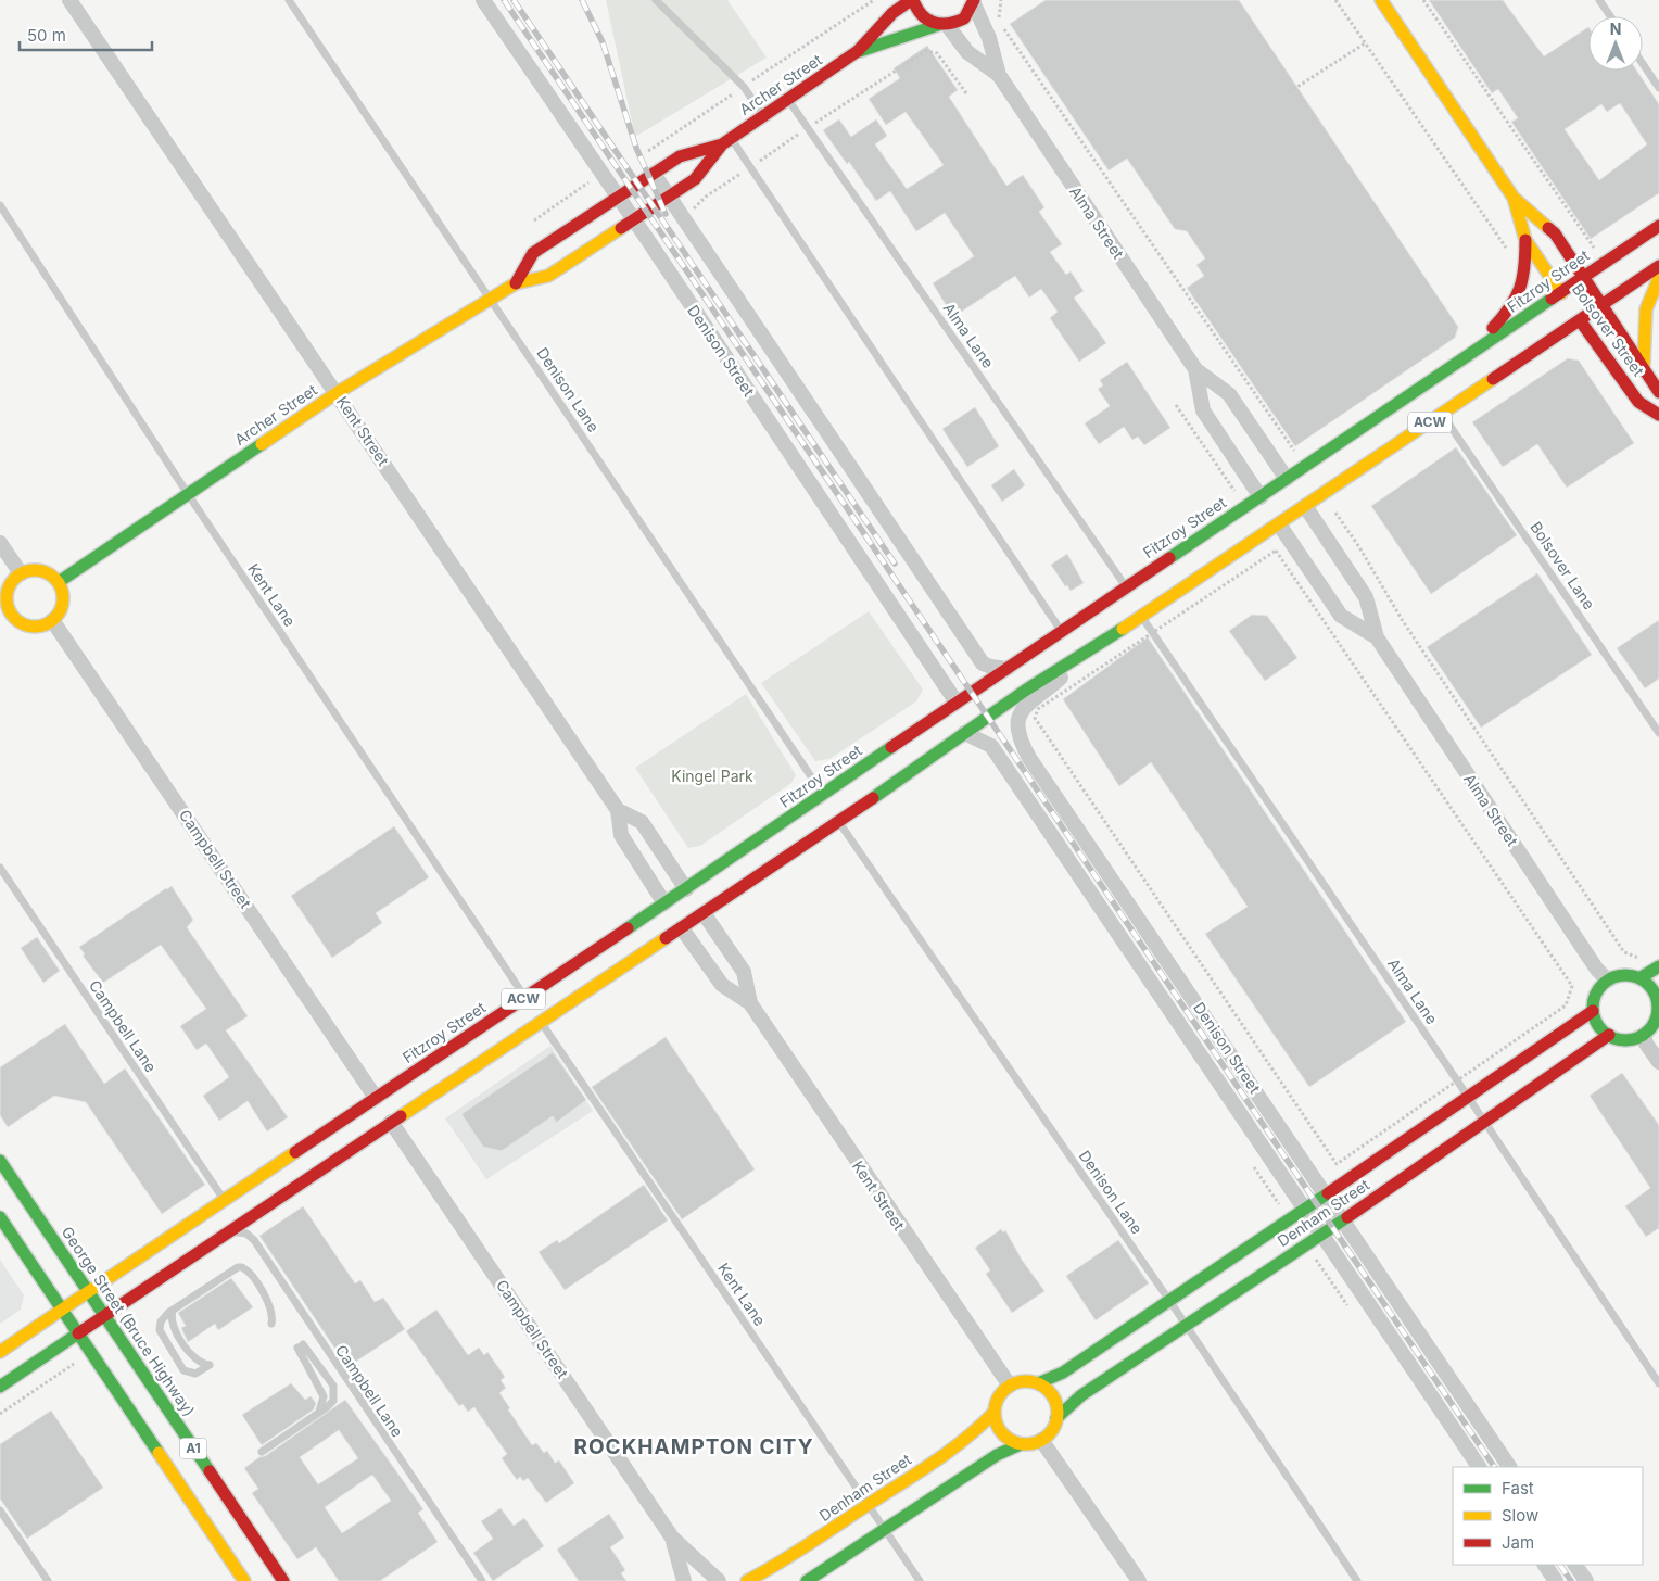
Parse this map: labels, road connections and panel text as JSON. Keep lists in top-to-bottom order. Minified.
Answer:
{"streets":{"main road":["Archer Street","Alma Street","Fitzroy Street","Bolsover Street","ACW","Denham Street","George Street (Bruce Highway)","A1"],"street":["Denison Street","Kent Street","Campbell Street"],"lane":["Alma Lane","Denison Lane","Bolsover Lane","Kent Lane","Campbell Lane"]},"crossings":[["Archer Street","Alma Street"],["Archer Street","Alma Lane"],["Archer Street","Denison Street"],["Archer Street","Denison Lane"],["Archer Street","Kent Street"],["Archer Street","Kent Lane"],["Archer Street","Campbell Street"],["Alma Street","Fitzroy Street"],["Alma Street","Denham Street"],["Fitzroy Street","Bolsover Street"],["Fitzroy Street","Alma Lane"],["Fitzroy Street","Denison Street"],["Fitzroy Street","Denison Lane"],["Fitzroy Street","Kent Street"],["Fitzroy Street","Bolsover Lane"],["Fitzroy Street","Kent Lane"],["Fitzroy Street","Campbell Street"],["Fitzroy Street","Campbell Lane"],["Fitzroy Street","George Street (Bruce Highway)"],["Fitzroy Street","A1"],["Alma Lane","Denham Street"],["Denison Street","Denham Street"],["Denison Lane","Denham Street"],["Kent Street","Denham Street"],["Kent Lane","Denham Street"]],"districts":["ROCKHAMPTON CITY"],"parks":["Kingel Park"],"legend":["Fast","Slow","Jam"],"scale_bar":"50 m","north":"top"}
